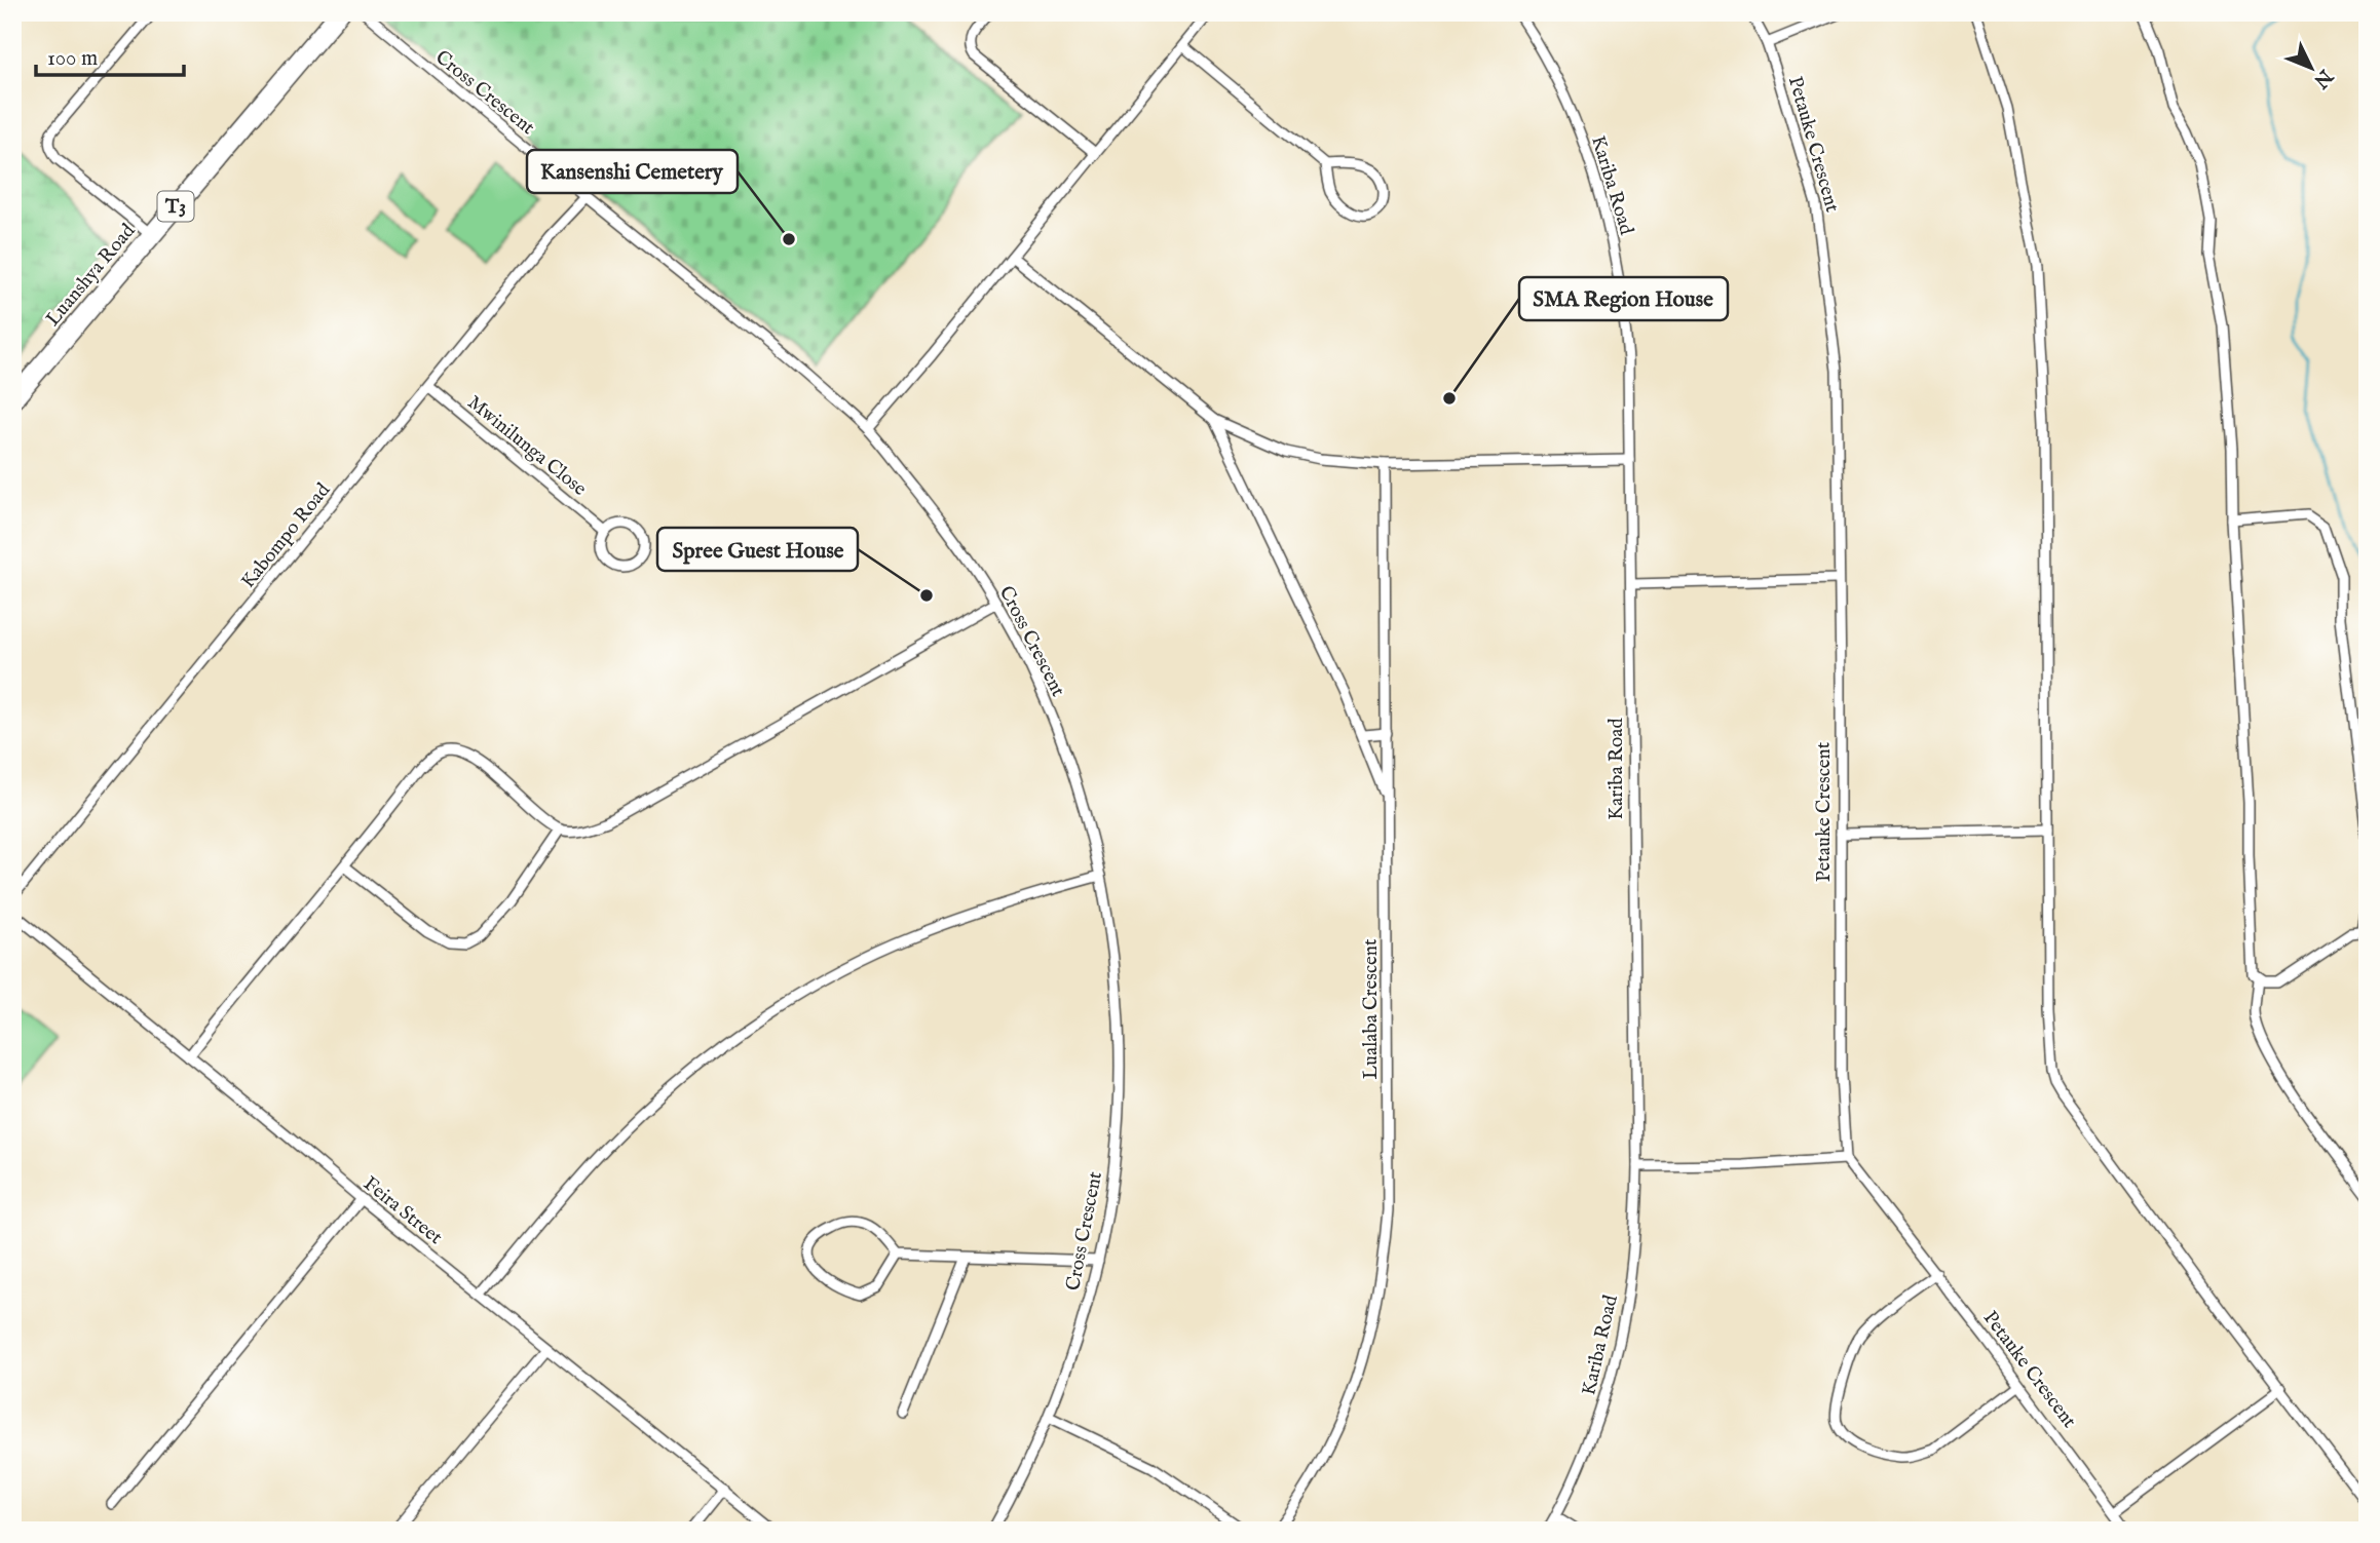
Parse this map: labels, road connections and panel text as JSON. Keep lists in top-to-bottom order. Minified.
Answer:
{"streets":{"highway":["T3","Luanshya Road"],"street":["Cross Crescent","Petauke Crescent","Kariba Road","Mwinilunga Close","Kabompo Road","Lualaba Crescent","Feira Street"]},"crossings":[["Cross Crescent","Kabompo Road"],["Mwinilunga Close","Kabompo Road"]],"places":["Kansenshi Cemetery","SMA Region House","Spree Guest House"],"scale_bar":"100 m","north":"bottom right"}
